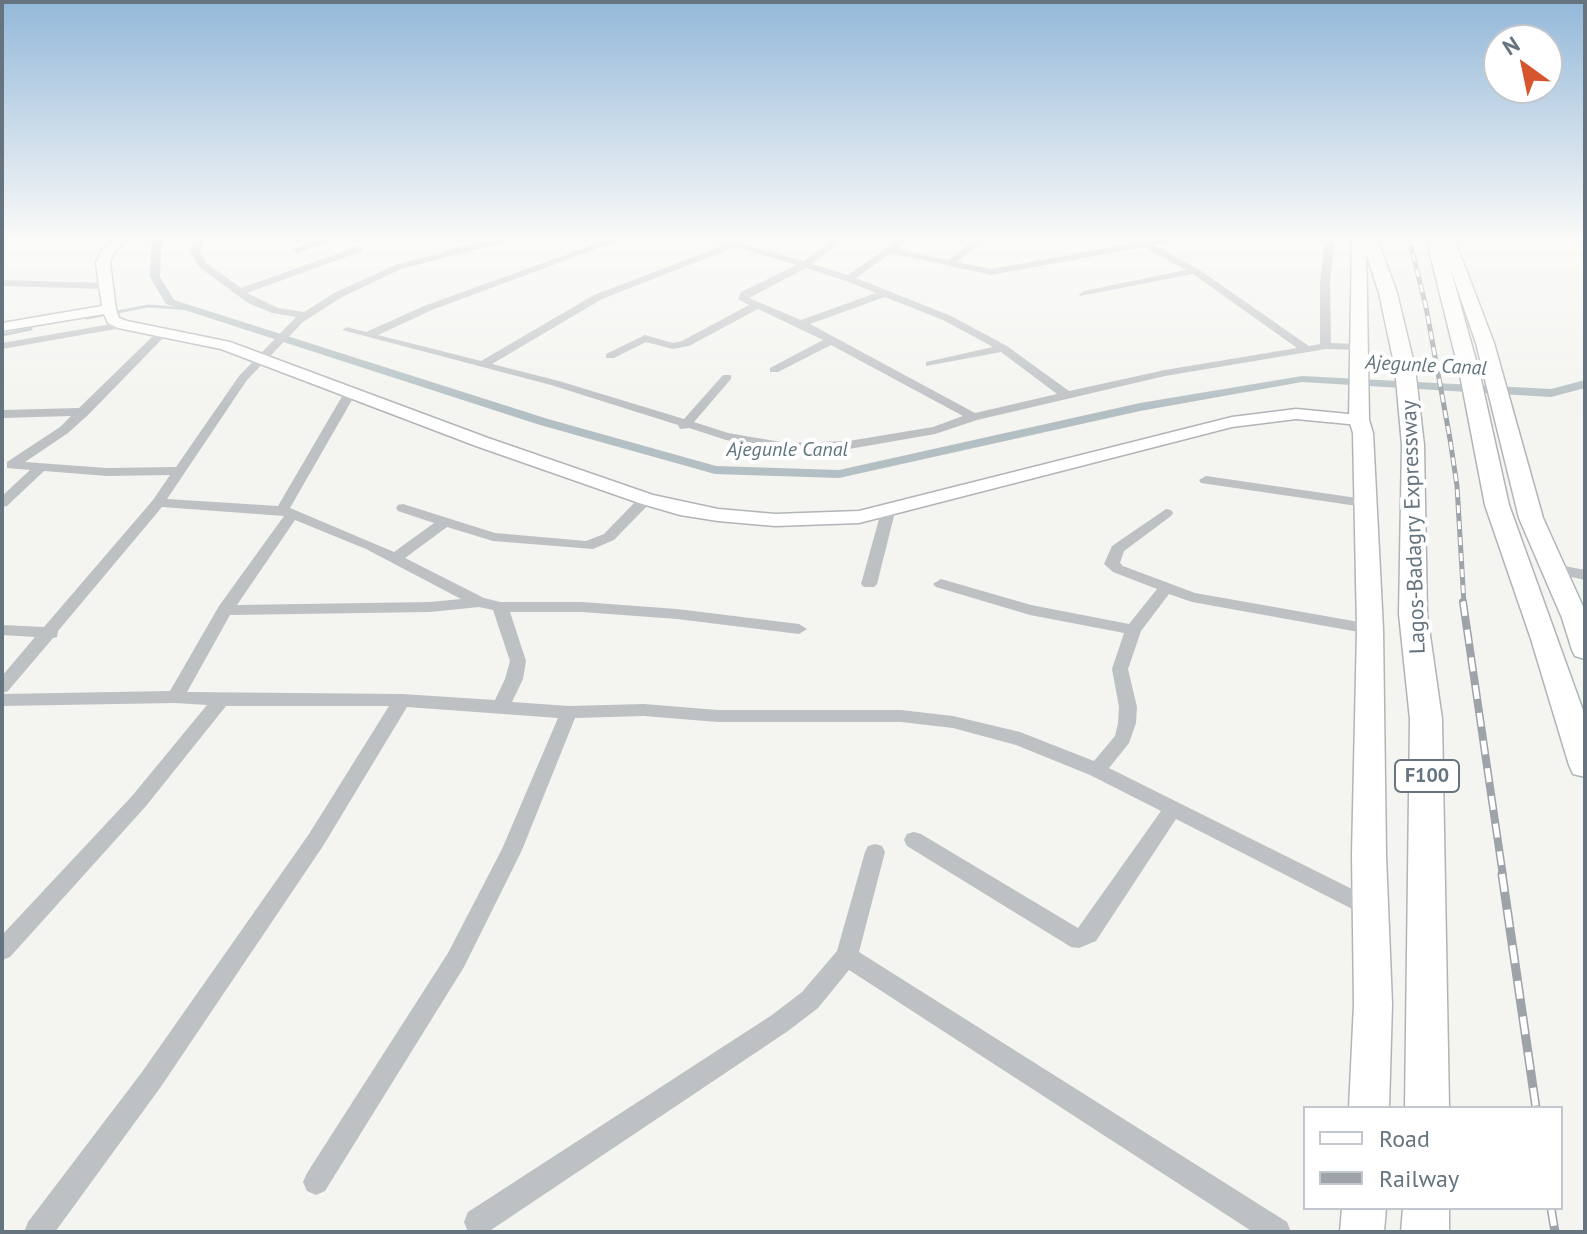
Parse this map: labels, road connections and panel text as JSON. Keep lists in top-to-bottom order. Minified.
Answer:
{"streets":{"highway":["Lagos-Badagry Expressway","F100"]},"water":["Ajegunle Canal"],"legend":["Road","Railway"],"north":"top left"}
